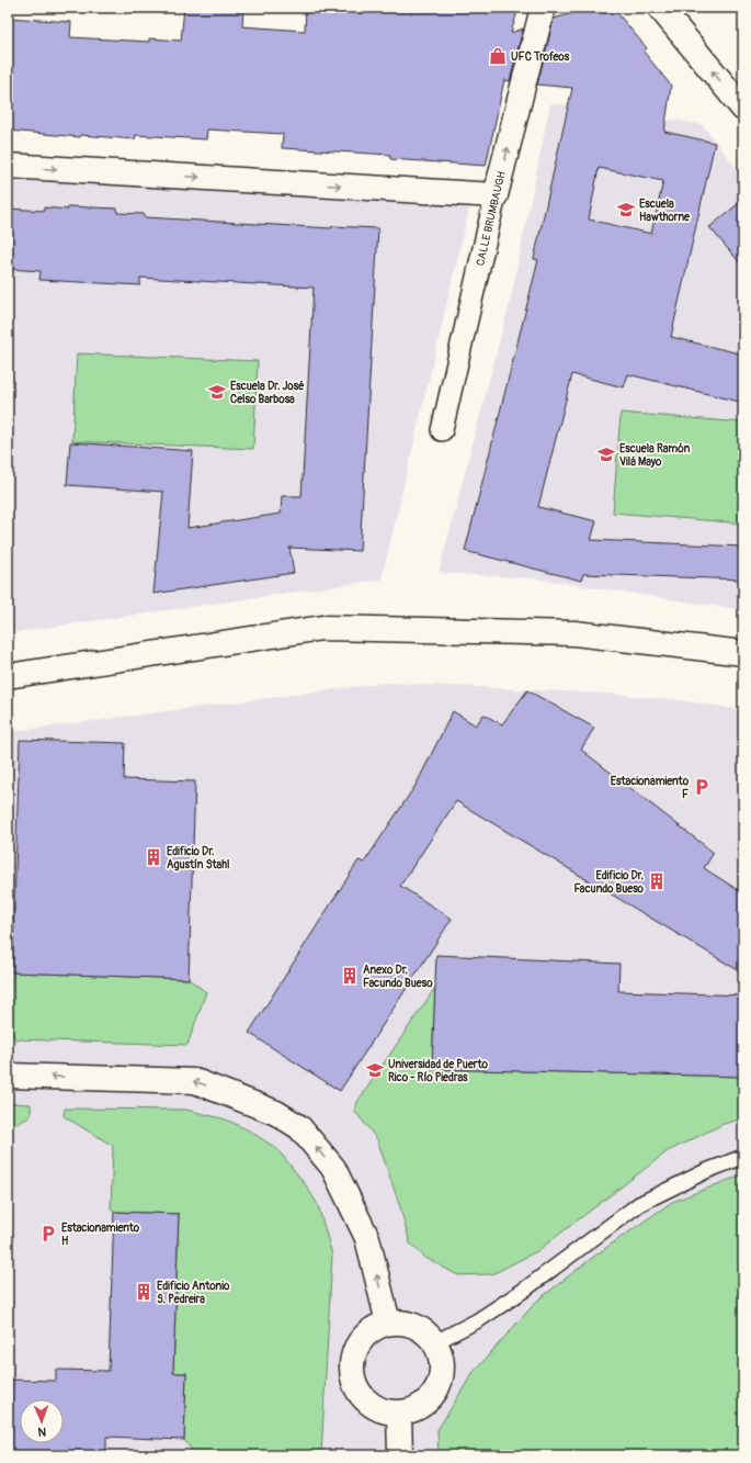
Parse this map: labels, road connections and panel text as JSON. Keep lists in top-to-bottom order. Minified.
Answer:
{"streets":{"street":["CALLE BRUMBAUGH"]},"one_way":["CALLE BRUMBAUGH"],"places":{"shop":["UFC Trofeos"],"school or university":["Escuela Hawthorne","Escuela Dr. José Celso Barbosa","Escuela Ramón Vilá Mayo","Universidad de Puerto Rico - Río Piedras"],"parking":["Estacionamiento F","Estacionamiento H"],"building":["Edificio Dr. Agustín Stahl","Edificio Dr. Facundo Bueso","Anexo Dr. Facundo Bueso","Edificio Antonio S. Pedreira"]},"north":"bottom"}
